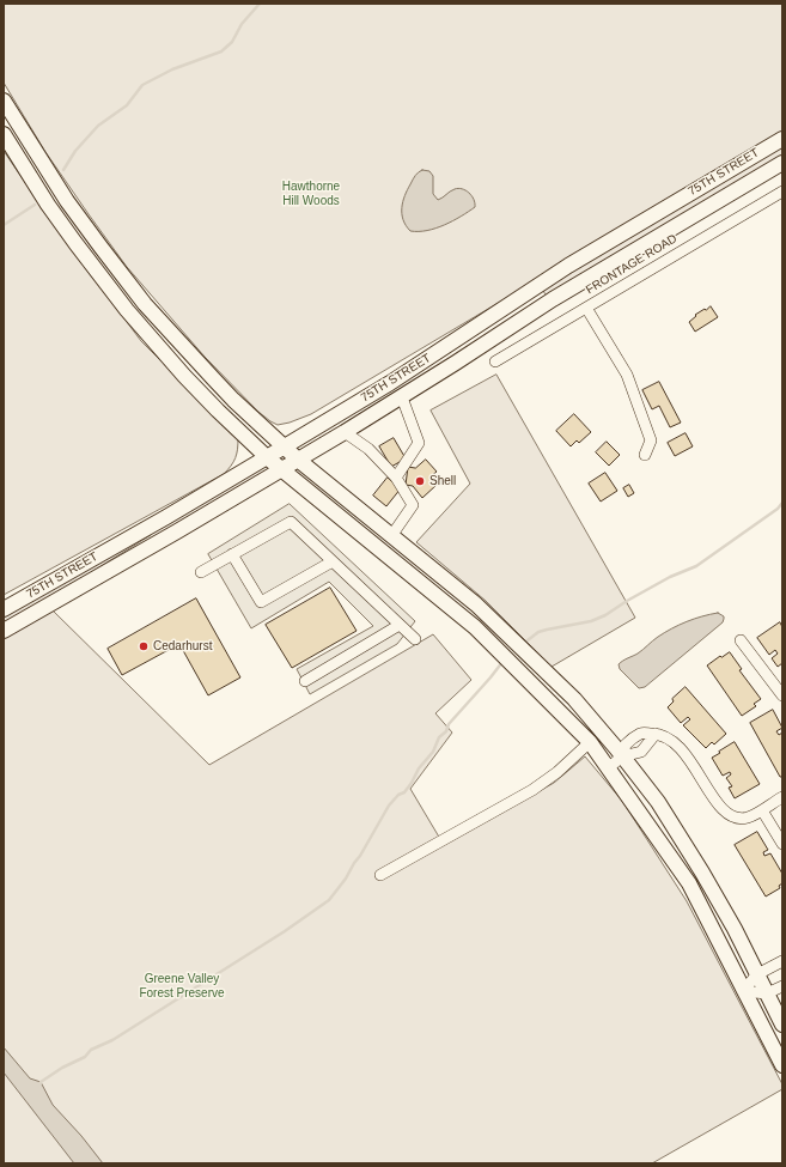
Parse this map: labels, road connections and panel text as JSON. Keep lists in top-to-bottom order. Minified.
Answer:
{"streets":{"main road":["75TH STREET"],"street":["FRONTAGE ROAD"]},"parks":["Hawthorne Hill Woods","Greene Valley Forest Preserve"],"places":["Shell","Cedarhurst"]}
